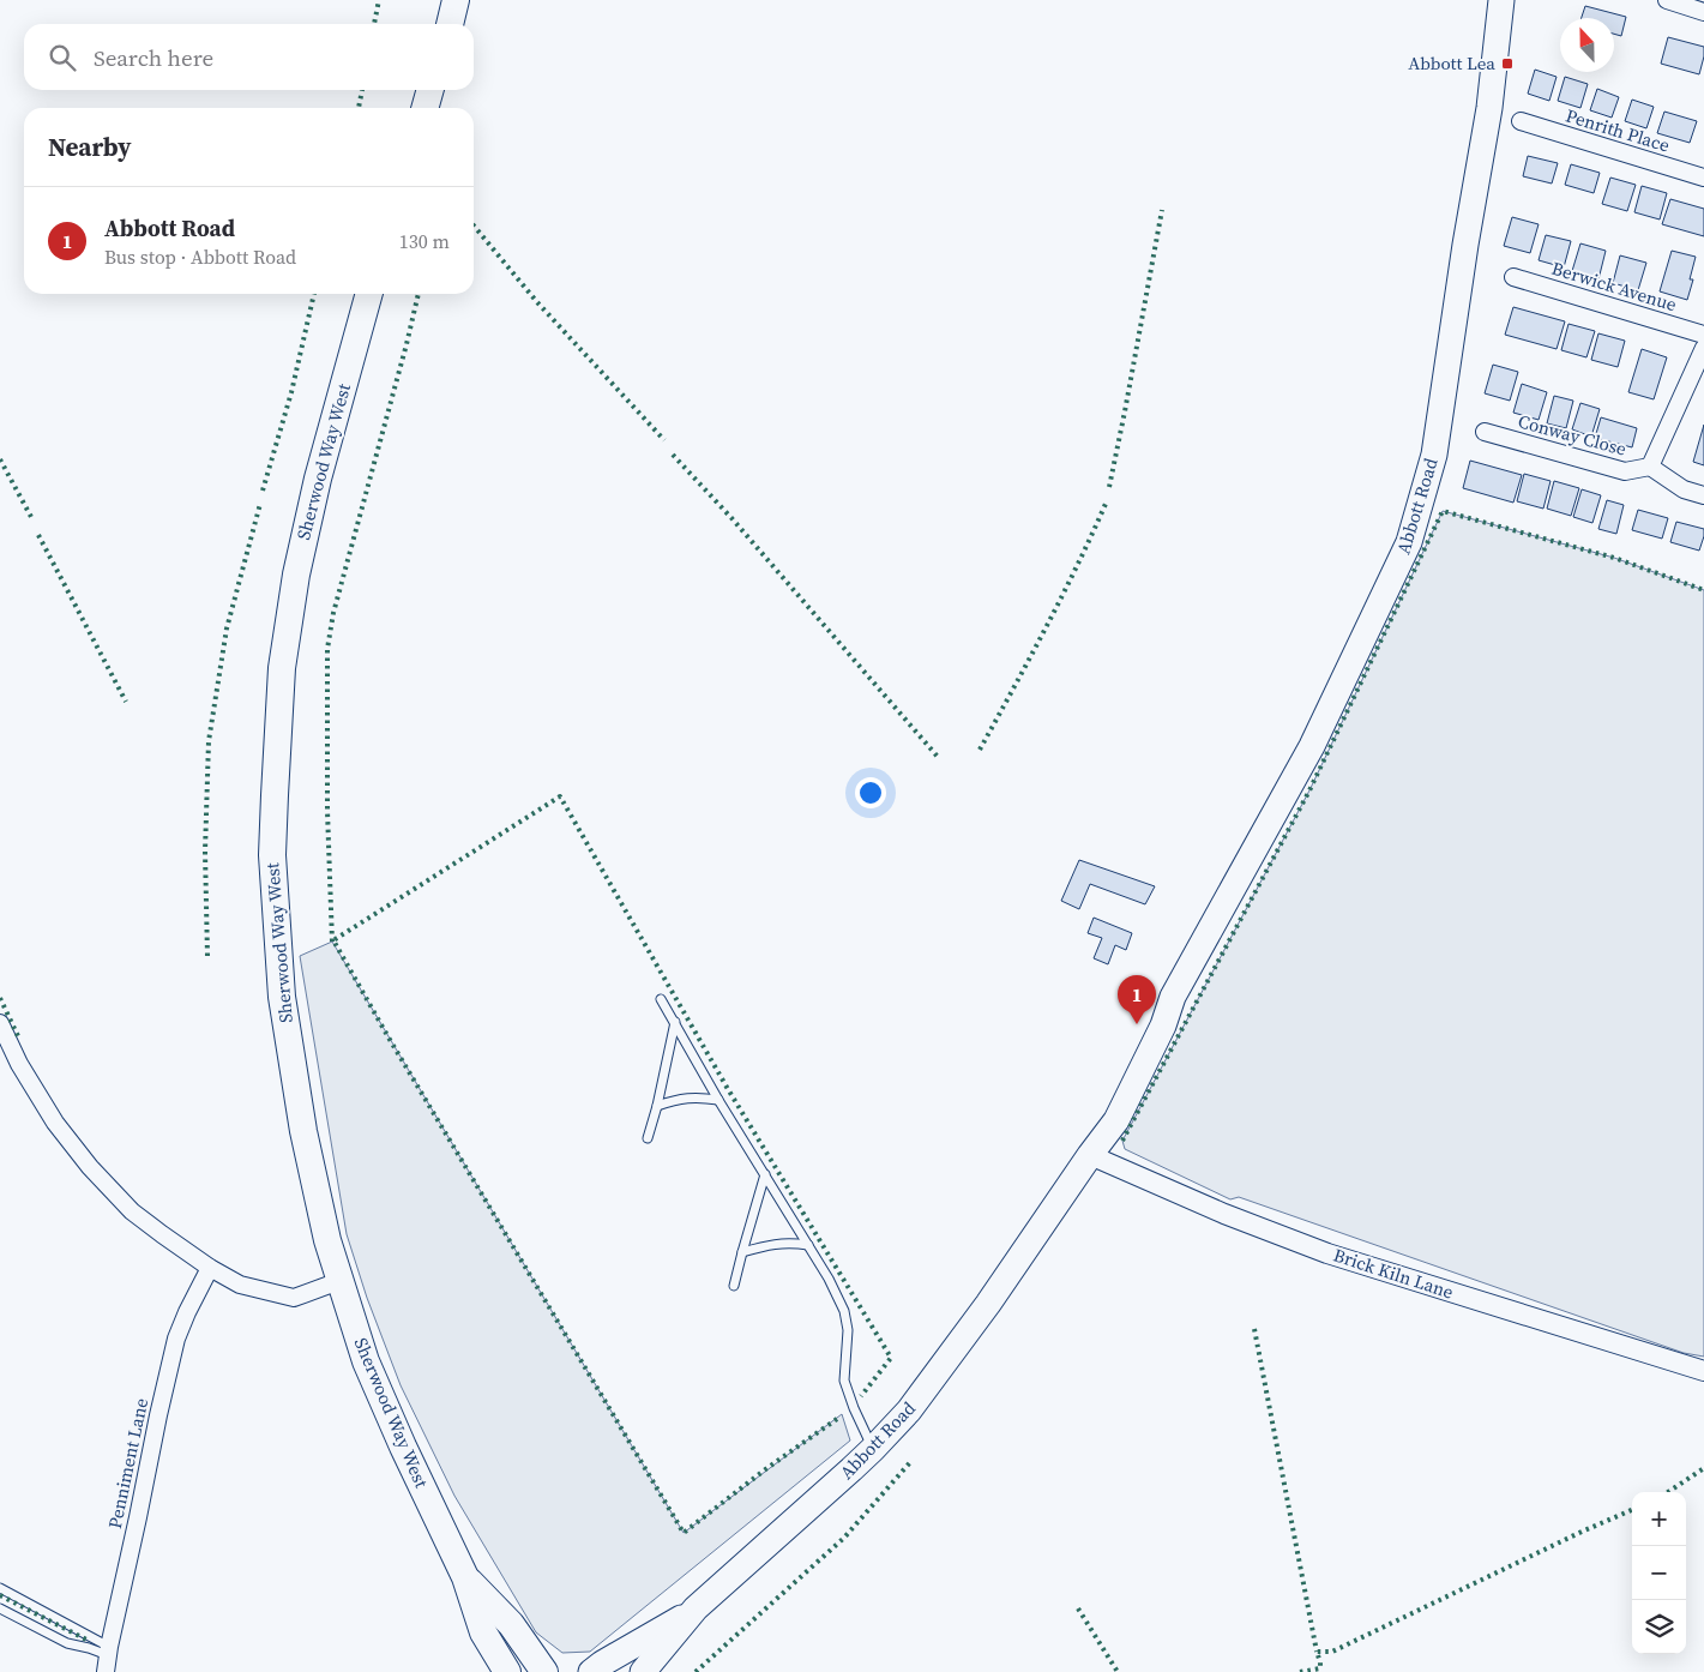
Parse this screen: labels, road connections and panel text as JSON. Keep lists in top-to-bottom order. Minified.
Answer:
{"streets":{"highway":["Sherwood Way West"],"main road":["Abbott Road"],"street":["Penrith Place","Berwick Avenue","Conway Close","Brick Kiln Lane","Penniment Lane"]},"crossings":[["Abbott Road","Brick Kiln Lane"]],"places":{"transit":["Abbott Lea"]},"north":"top","page":{"search":"Search here","heading":"Nearby","list":[{"mark":"1","name":"Abbott Road","note":"Bus stop · Abbott Road","value":"130 m"}],"pins":"1","map_buttons":["+","−"]}}
